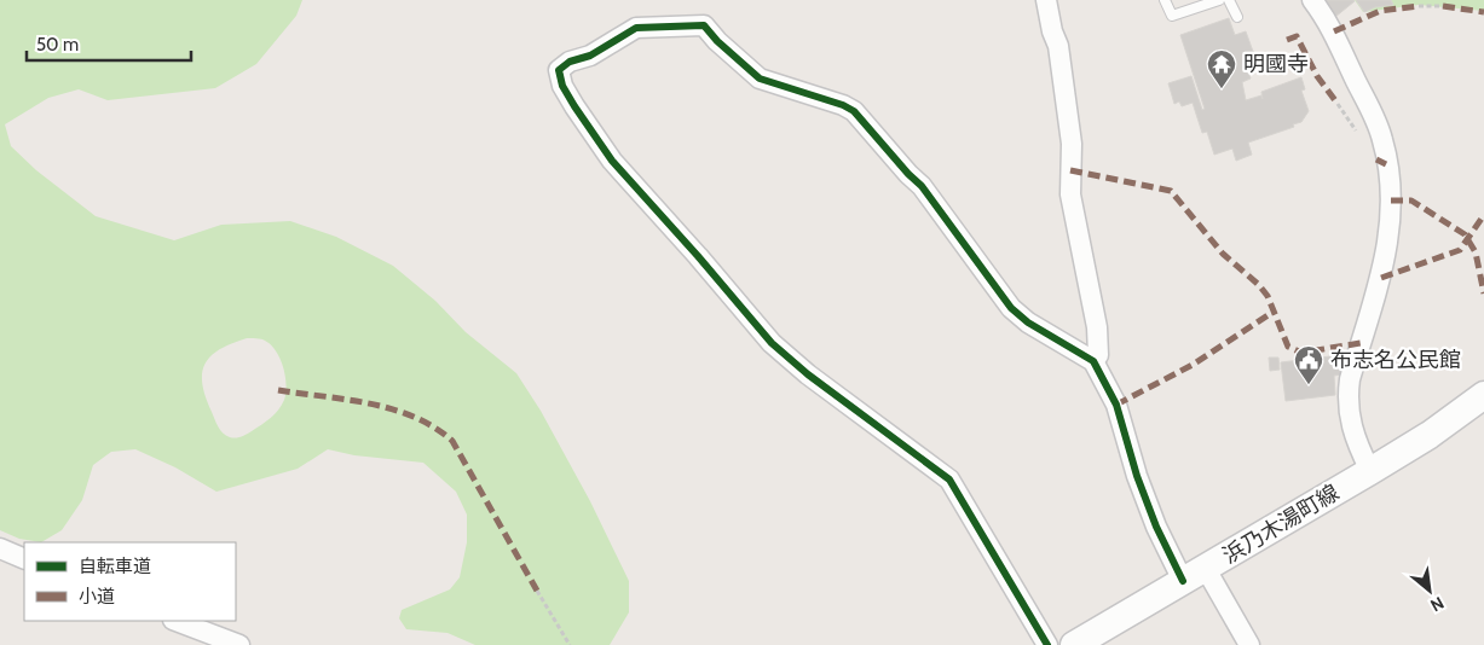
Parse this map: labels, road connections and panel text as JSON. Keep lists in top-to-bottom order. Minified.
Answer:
{"streets":{"main road":["浜乃木湯町線"]},"places":{"temple":["明國寺"],"public building":["布志名公民館"]},"legend":["自転車道","小道"],"scale_bar":"50 m","north":"bottom right"}
